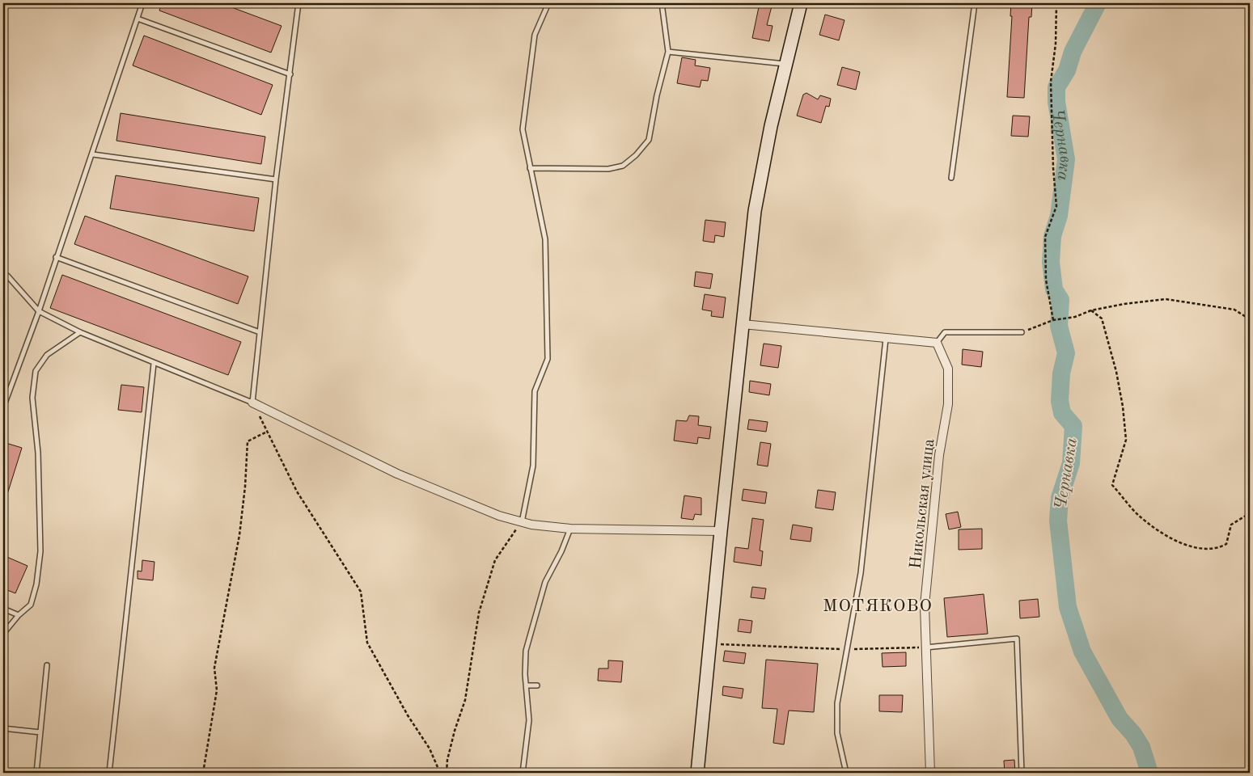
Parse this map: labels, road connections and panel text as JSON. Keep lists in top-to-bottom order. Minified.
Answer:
{"streets":{"street":["Никольская улица"]},"districts":["МОТЯКОВО"],"water":["Чернавка"]}
